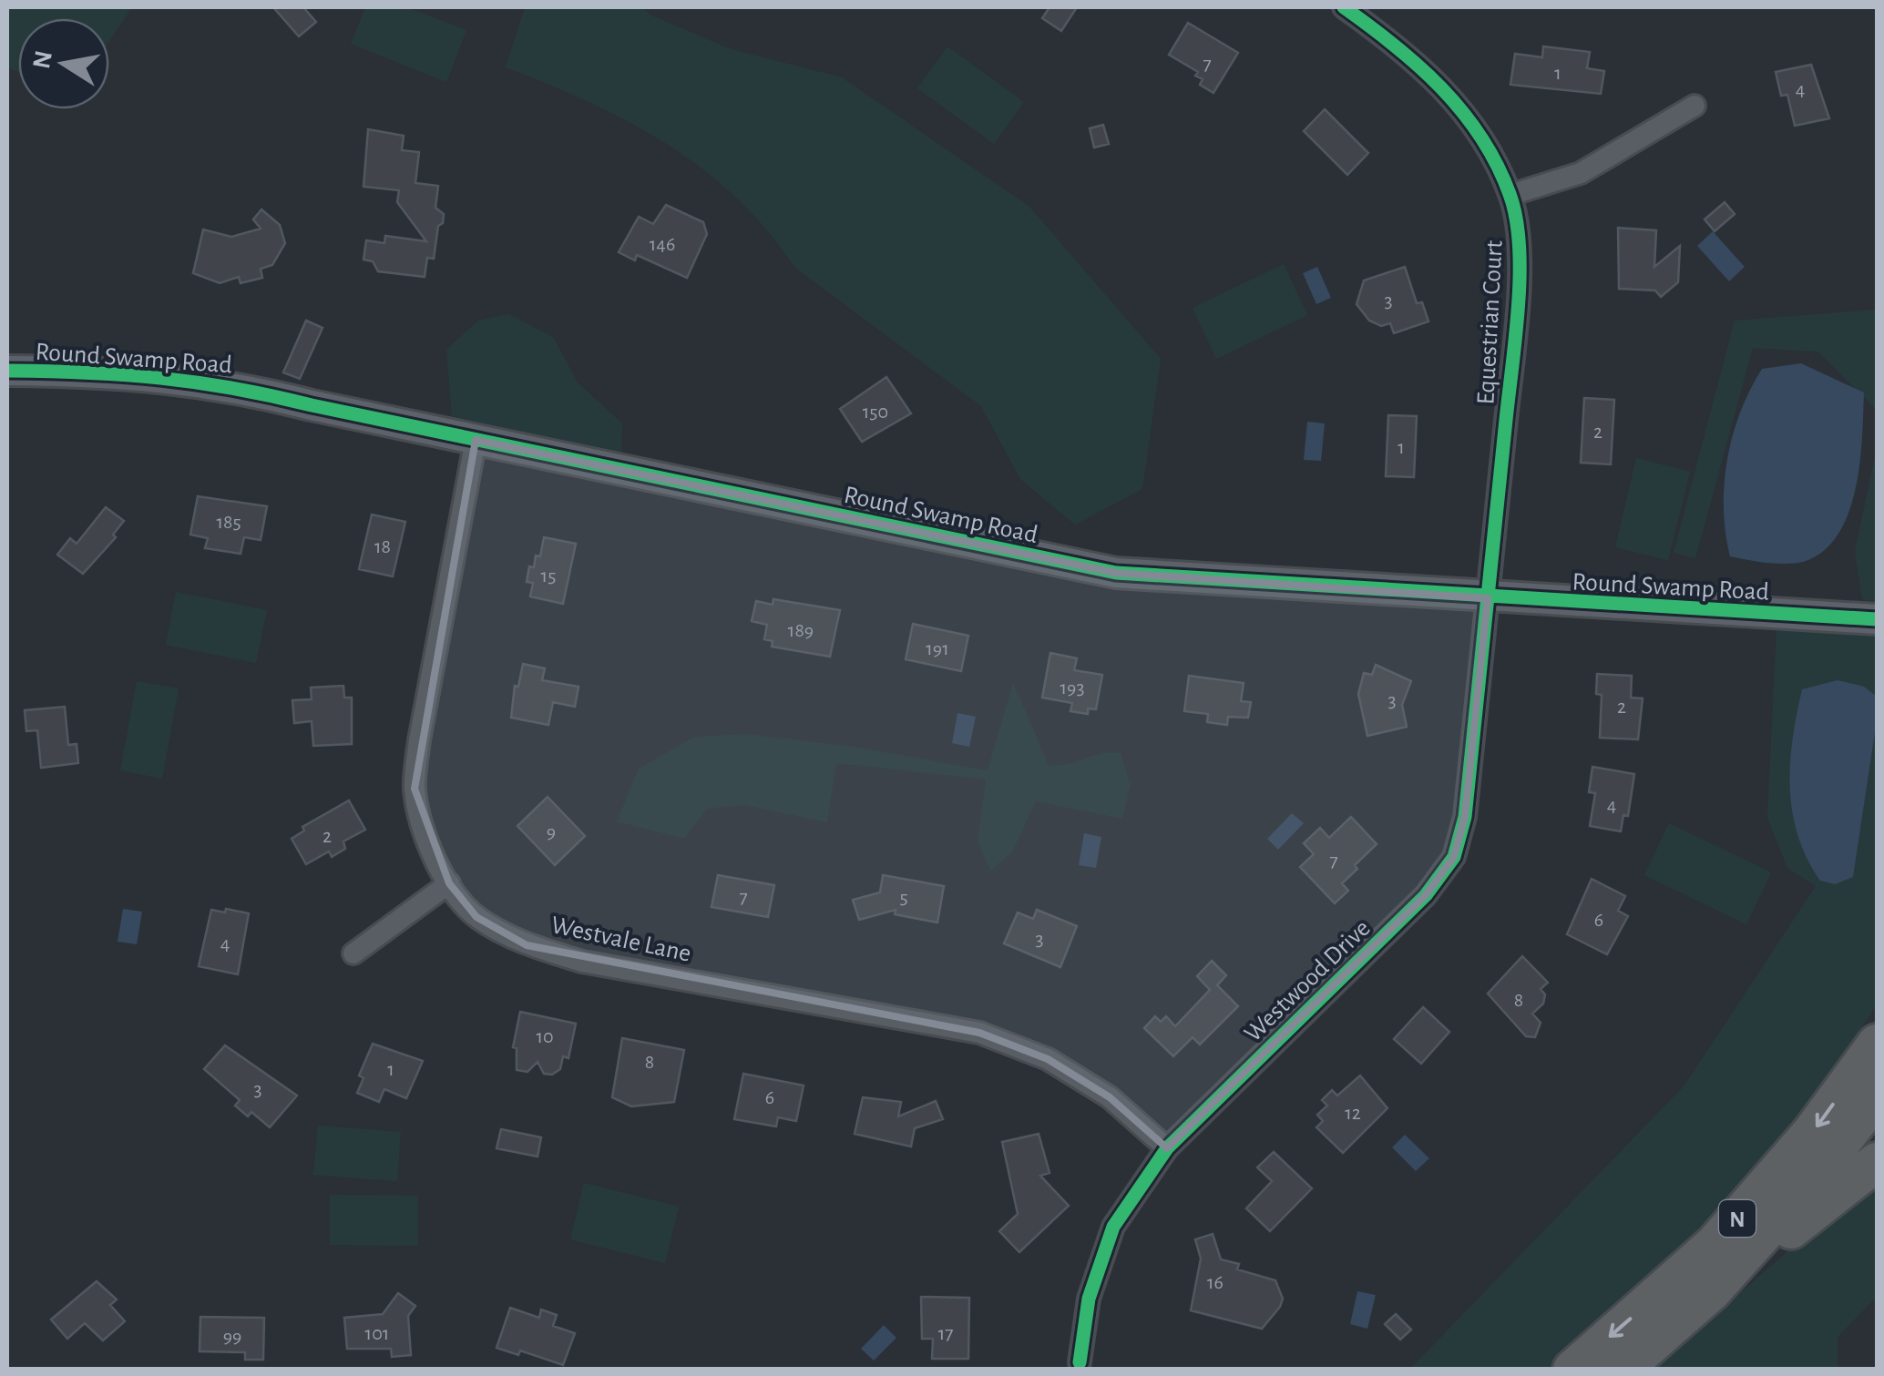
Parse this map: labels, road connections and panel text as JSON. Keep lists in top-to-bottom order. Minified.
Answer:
{"streets":{"highway":["N"],"street":["Equestrian Court","Round Swamp Road","Westvale Lane","Westwood Drive"]},"crossings":[["Equestrian Court","Round Swamp Road"],["Equestrian Court","Westwood Drive"],["Round Swamp Road","Westvale Lane"],["Round Swamp Road","Westwood Drive"],["Westvale Lane","Westwood Drive"]],"house_numbers":["7","1","4","146","3","150","2","1","185","18","15","189","191","193","3","2","4","9","2","7","7","5","6","3","4","8","10","8","1","3","6","12","16","101","17","99"],"north":"left"}
